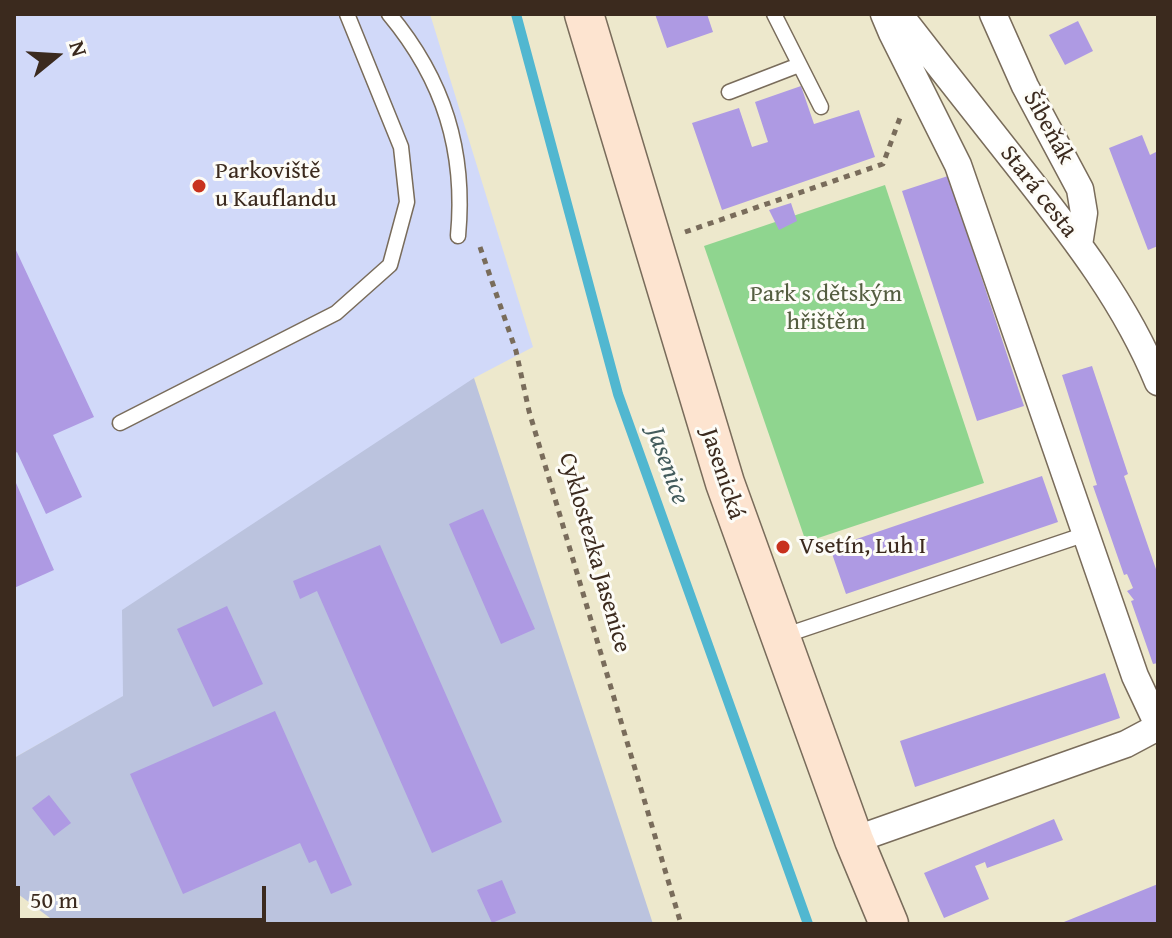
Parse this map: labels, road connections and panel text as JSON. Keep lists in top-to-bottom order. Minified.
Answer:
{"streets":{"street":["Šibeňák","Stará cesta","Jasenická"],"path":["Cyklostezka Jasenice"]},"crossings":[["Šibeňák","Stará cesta"]],"water":["Jasenice"],"parks":["Park s dětským hřištěm"],"places":["Parkoviště u Kauflandu","Vsetín, Luh I"],"scale_bar":"50 m","north":"right"}
